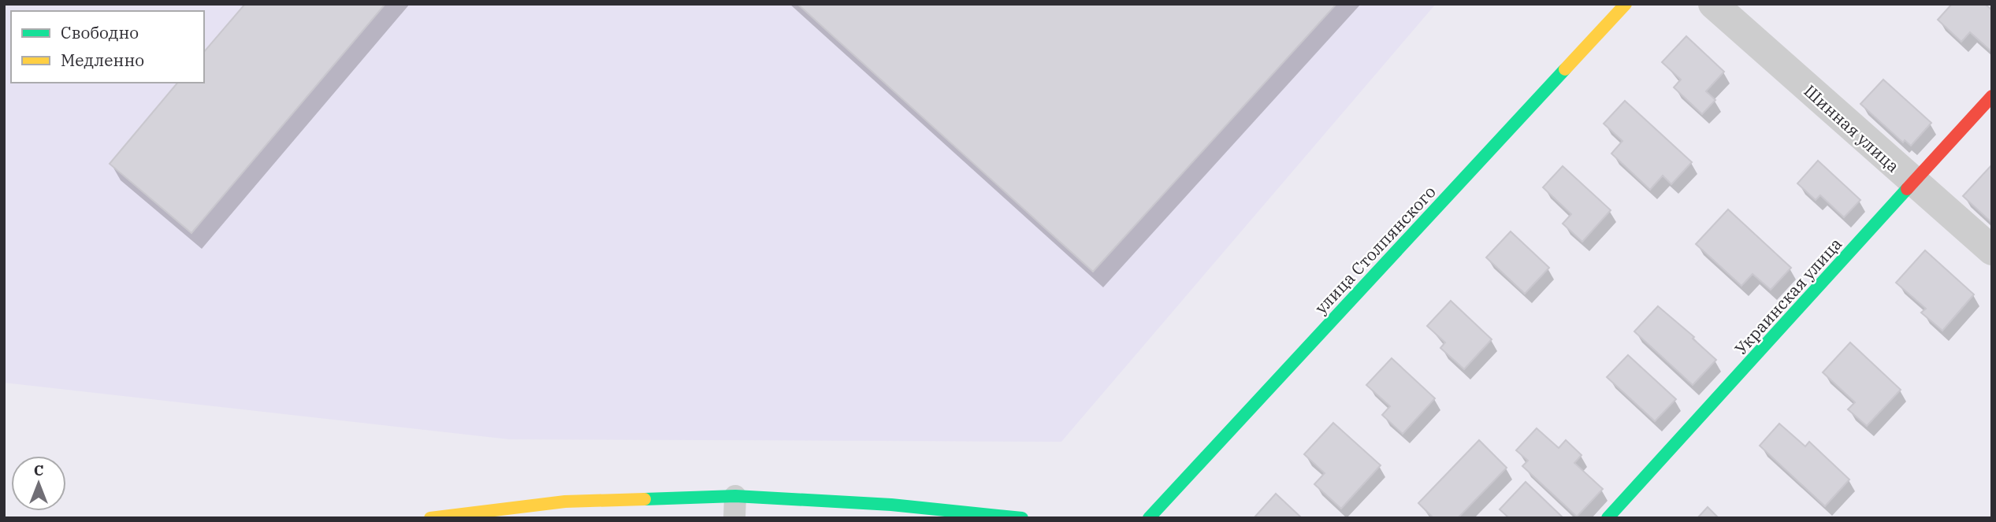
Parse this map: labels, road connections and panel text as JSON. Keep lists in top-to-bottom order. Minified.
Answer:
{"streets":{"street":["Шинная улица","улица Столпянского","Украинская улица"]},"crossings":[["Шинная улица","Украинская улица"]],"legend":["Свободно","Медленно"],"north":"top"}
